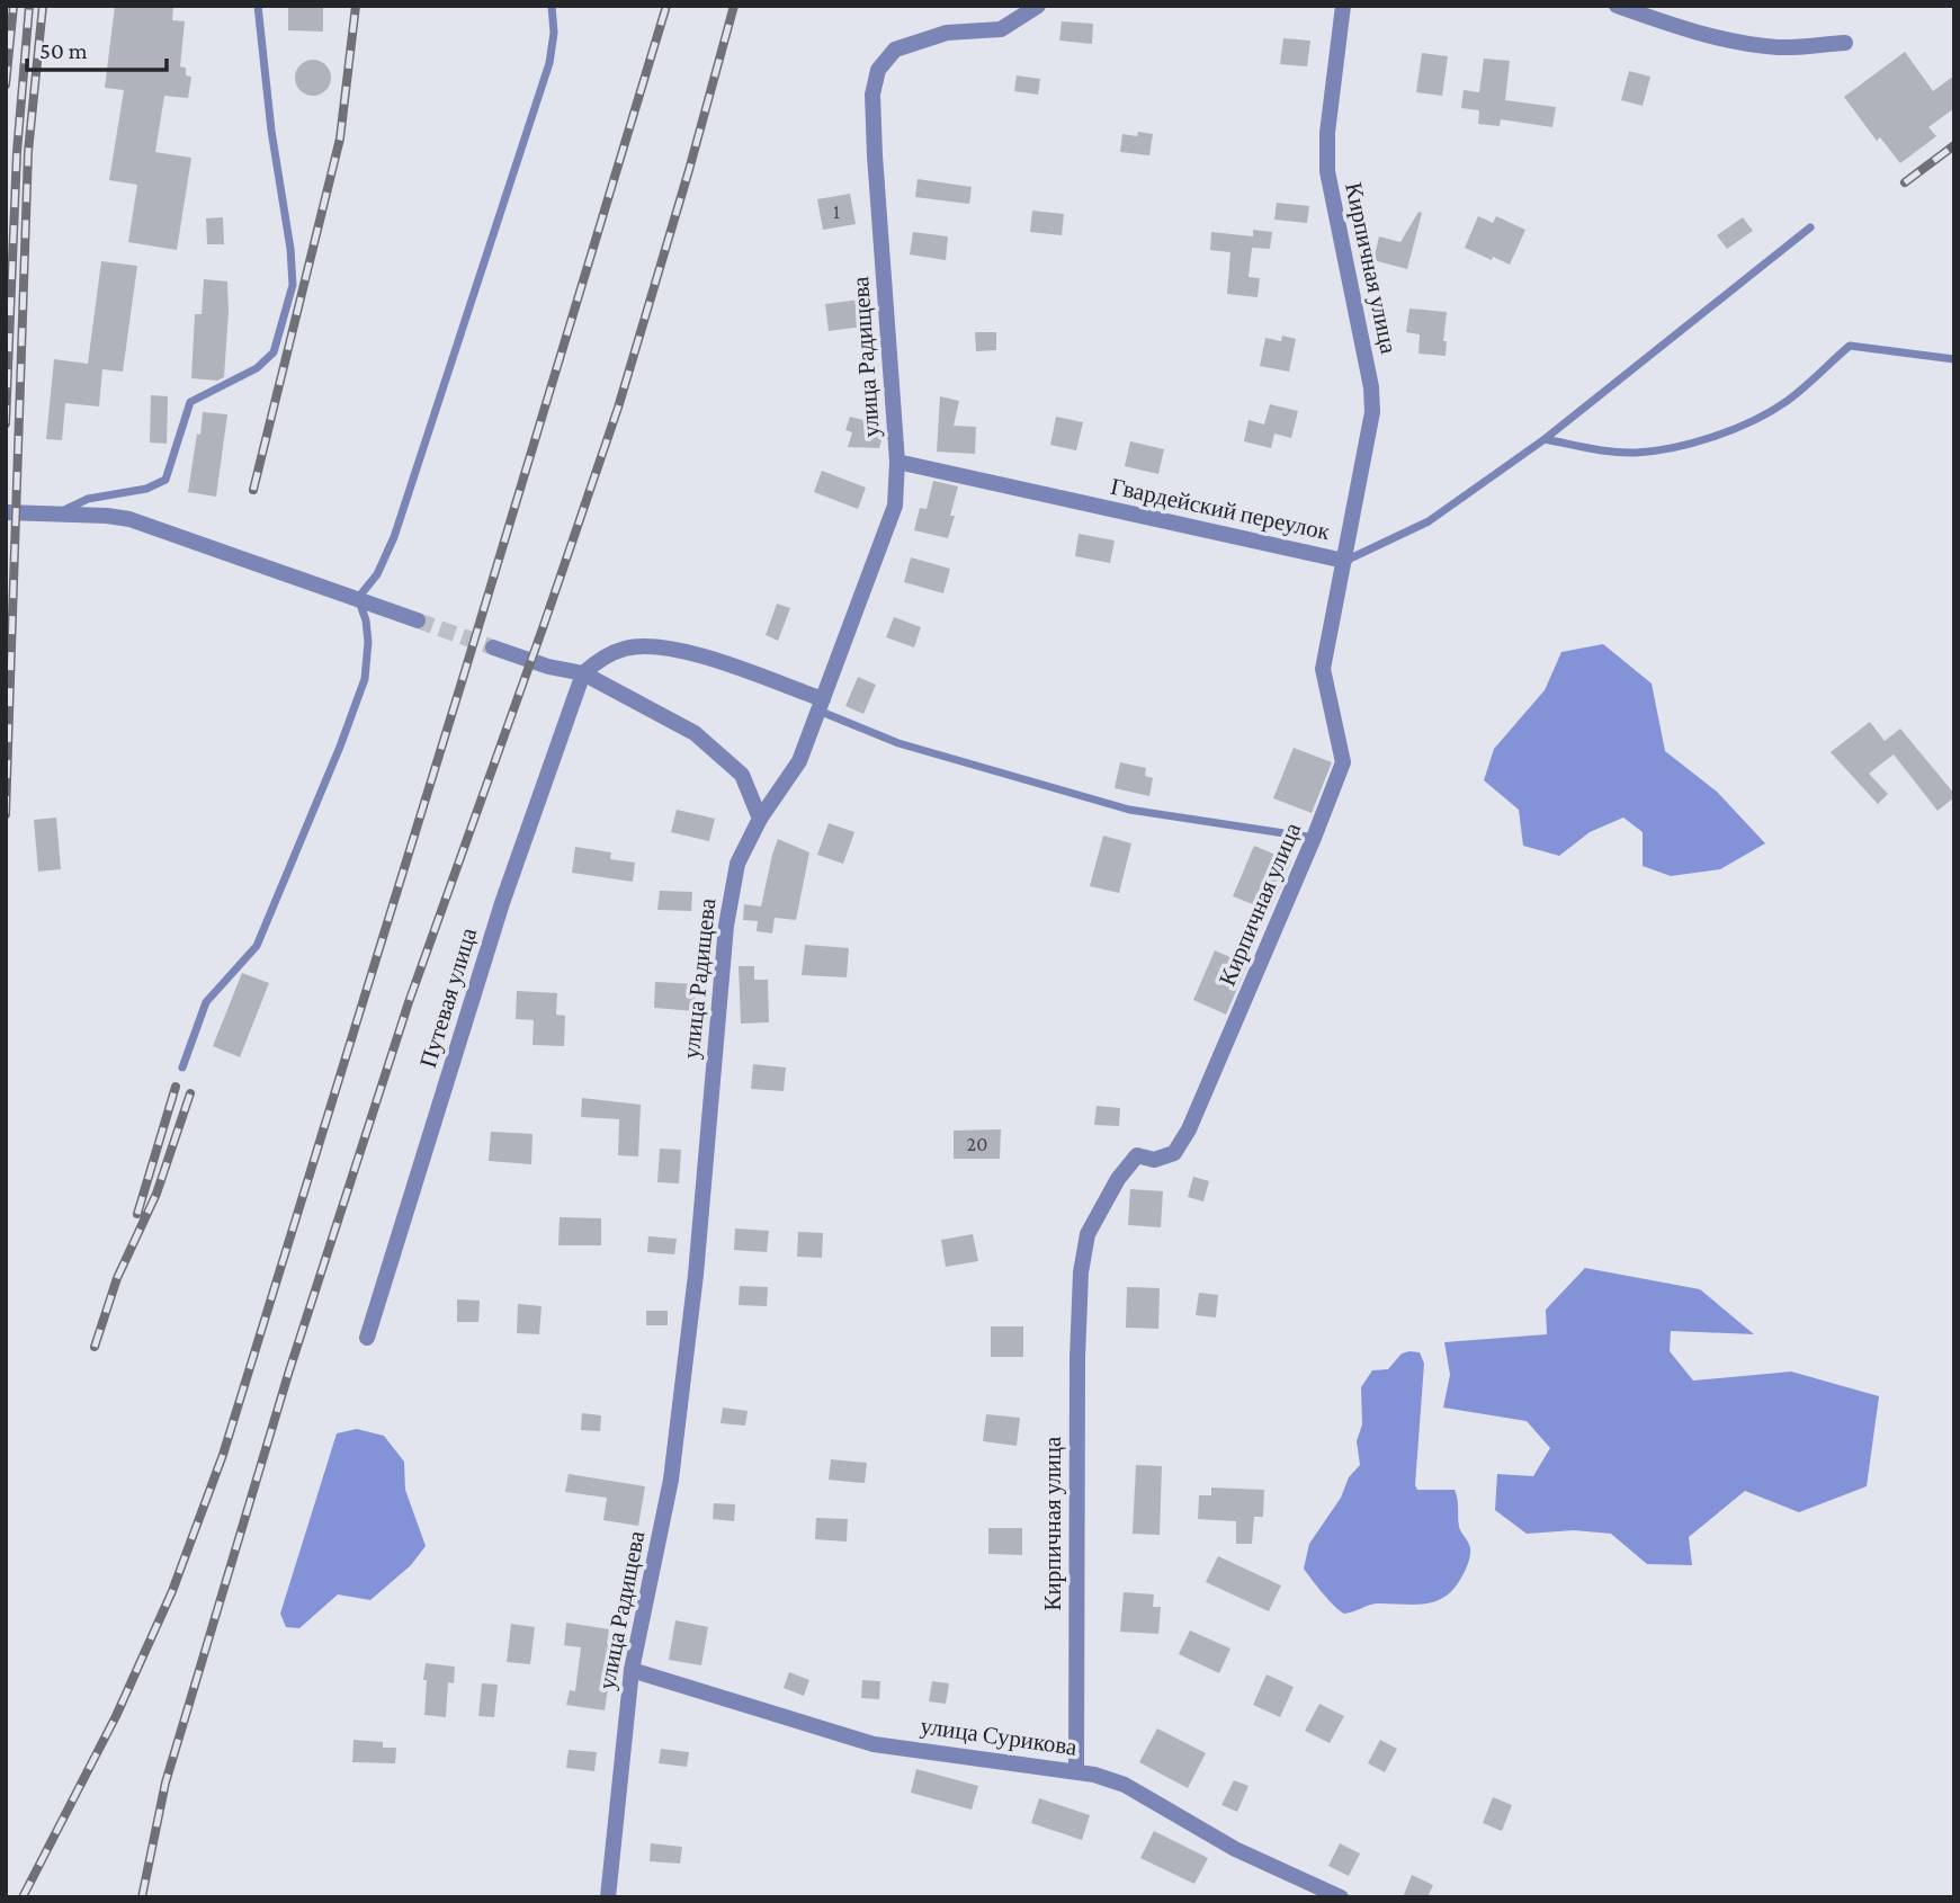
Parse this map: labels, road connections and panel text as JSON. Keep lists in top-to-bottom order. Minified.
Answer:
{"streets":{"street":["Кирпичная улица","улица Радищева","Гвардейский переулок","Путевая улица","улица Сурикова"]},"crossings":[["Кирпичная улица","Гвардейский переулок"],["Кирпичная улица","улица Сурикова"],["улица Радищева","Гвардейский переулок"],["улица Радищева","улица Сурикова"]],"house_numbers":["1","20"],"scale_bar":"50 m"}
